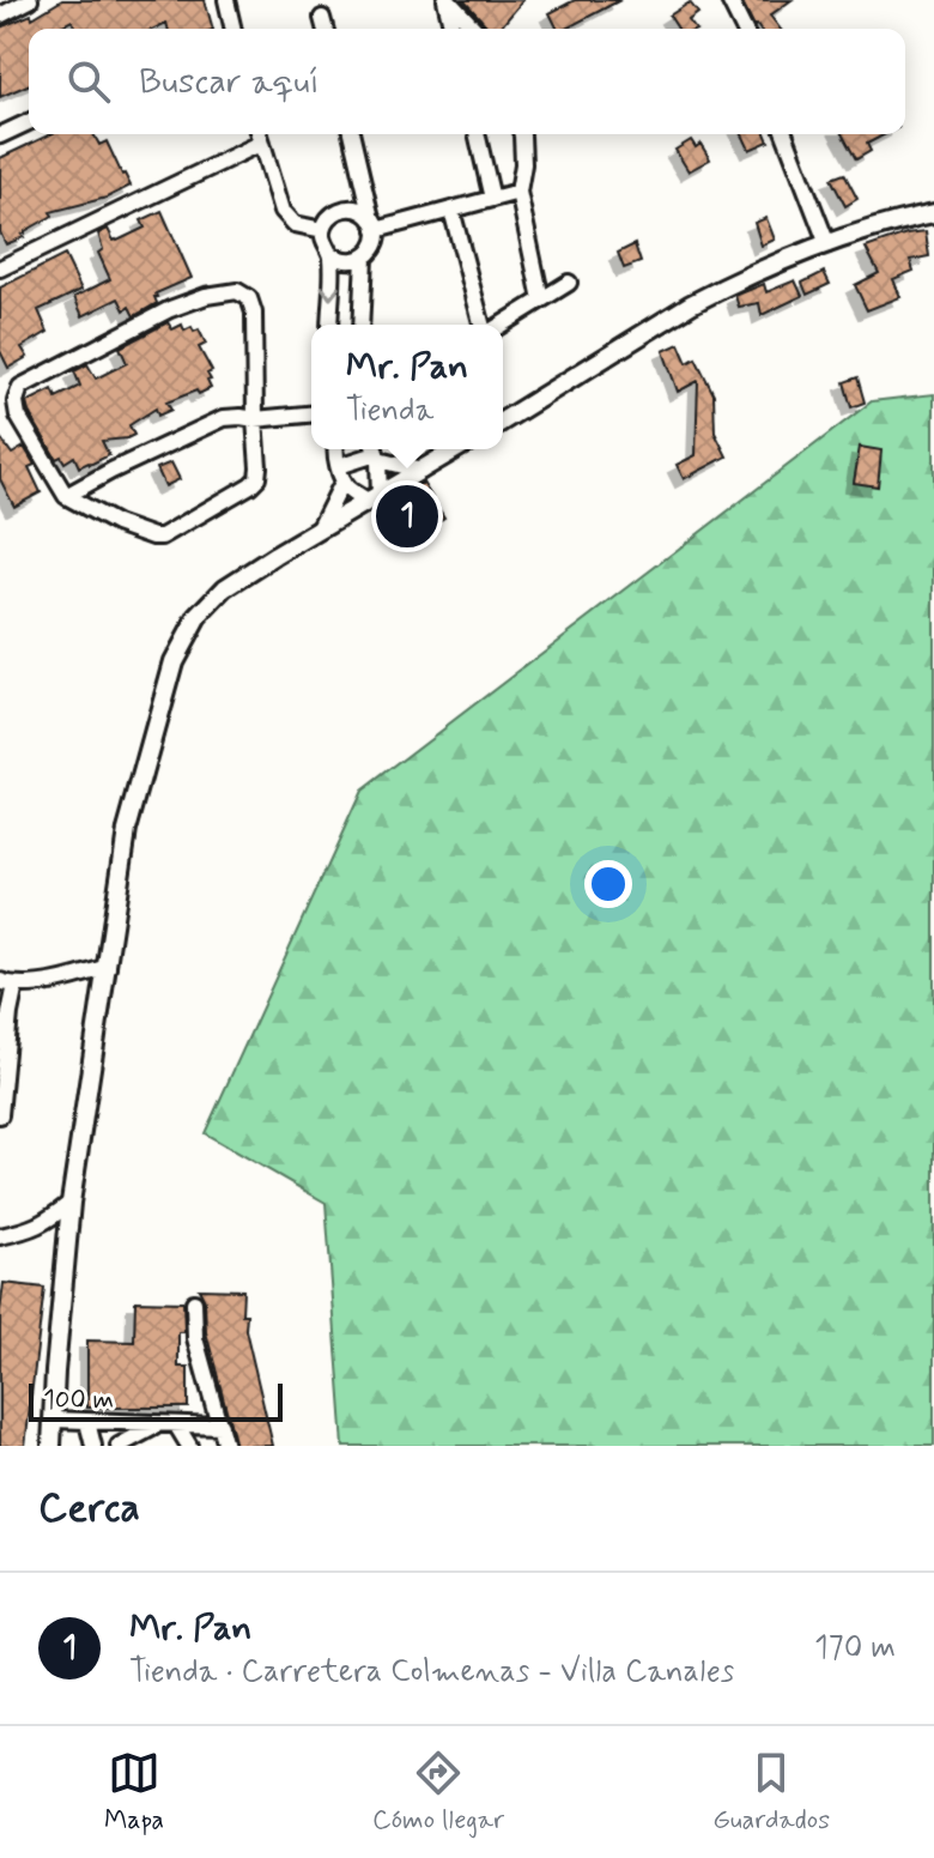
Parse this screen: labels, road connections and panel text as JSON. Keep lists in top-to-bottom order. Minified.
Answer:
{"scale_bar":"100 m","page":{"search":"Buscar aquí","popup":["Mr. Pan","Tienda"],"pins":"1","scale":"100 m","heading":"Cerca","list":[{"mark":"1","name":"Mr. Pan","note":"Tienda · Carretera Colmenas - Villa Canales","value":"170 m"}],"nav":["Mapa","Cómo llegar","Guardados"]}}
